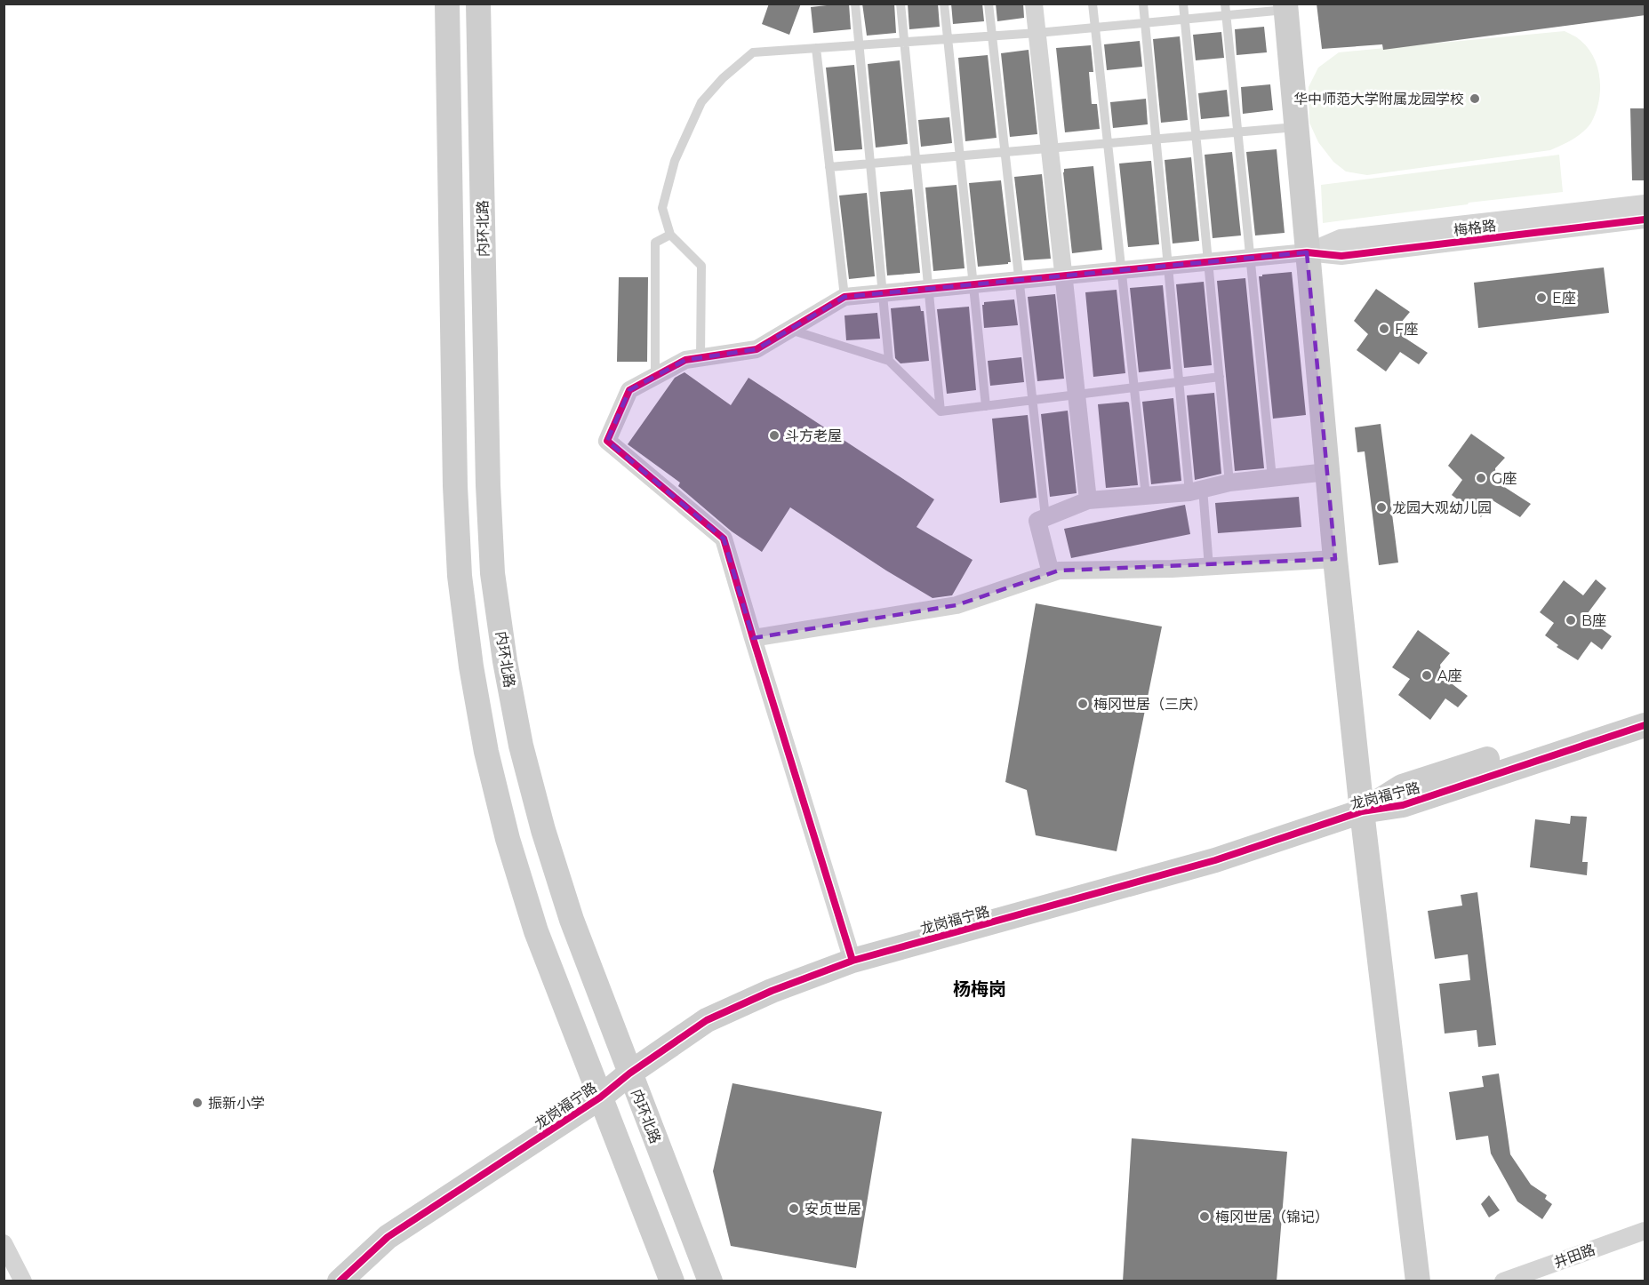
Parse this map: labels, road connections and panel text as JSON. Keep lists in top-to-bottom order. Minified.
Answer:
{"streets":{"street":["梅格路","内环北路","龙岗福宁路","井田路"]},"crossings":[["内环北路","龙岗福宁路"]],"districts":["杨梅岗"],"places":["华中师范大学附属龙园学校","E座","F座","斗方老屋","G座","龙园大观幼儿园","B座","A座","梅冈世居（三庆）","振新小学","安贞世居","梅冈世居（锦记）"]}
